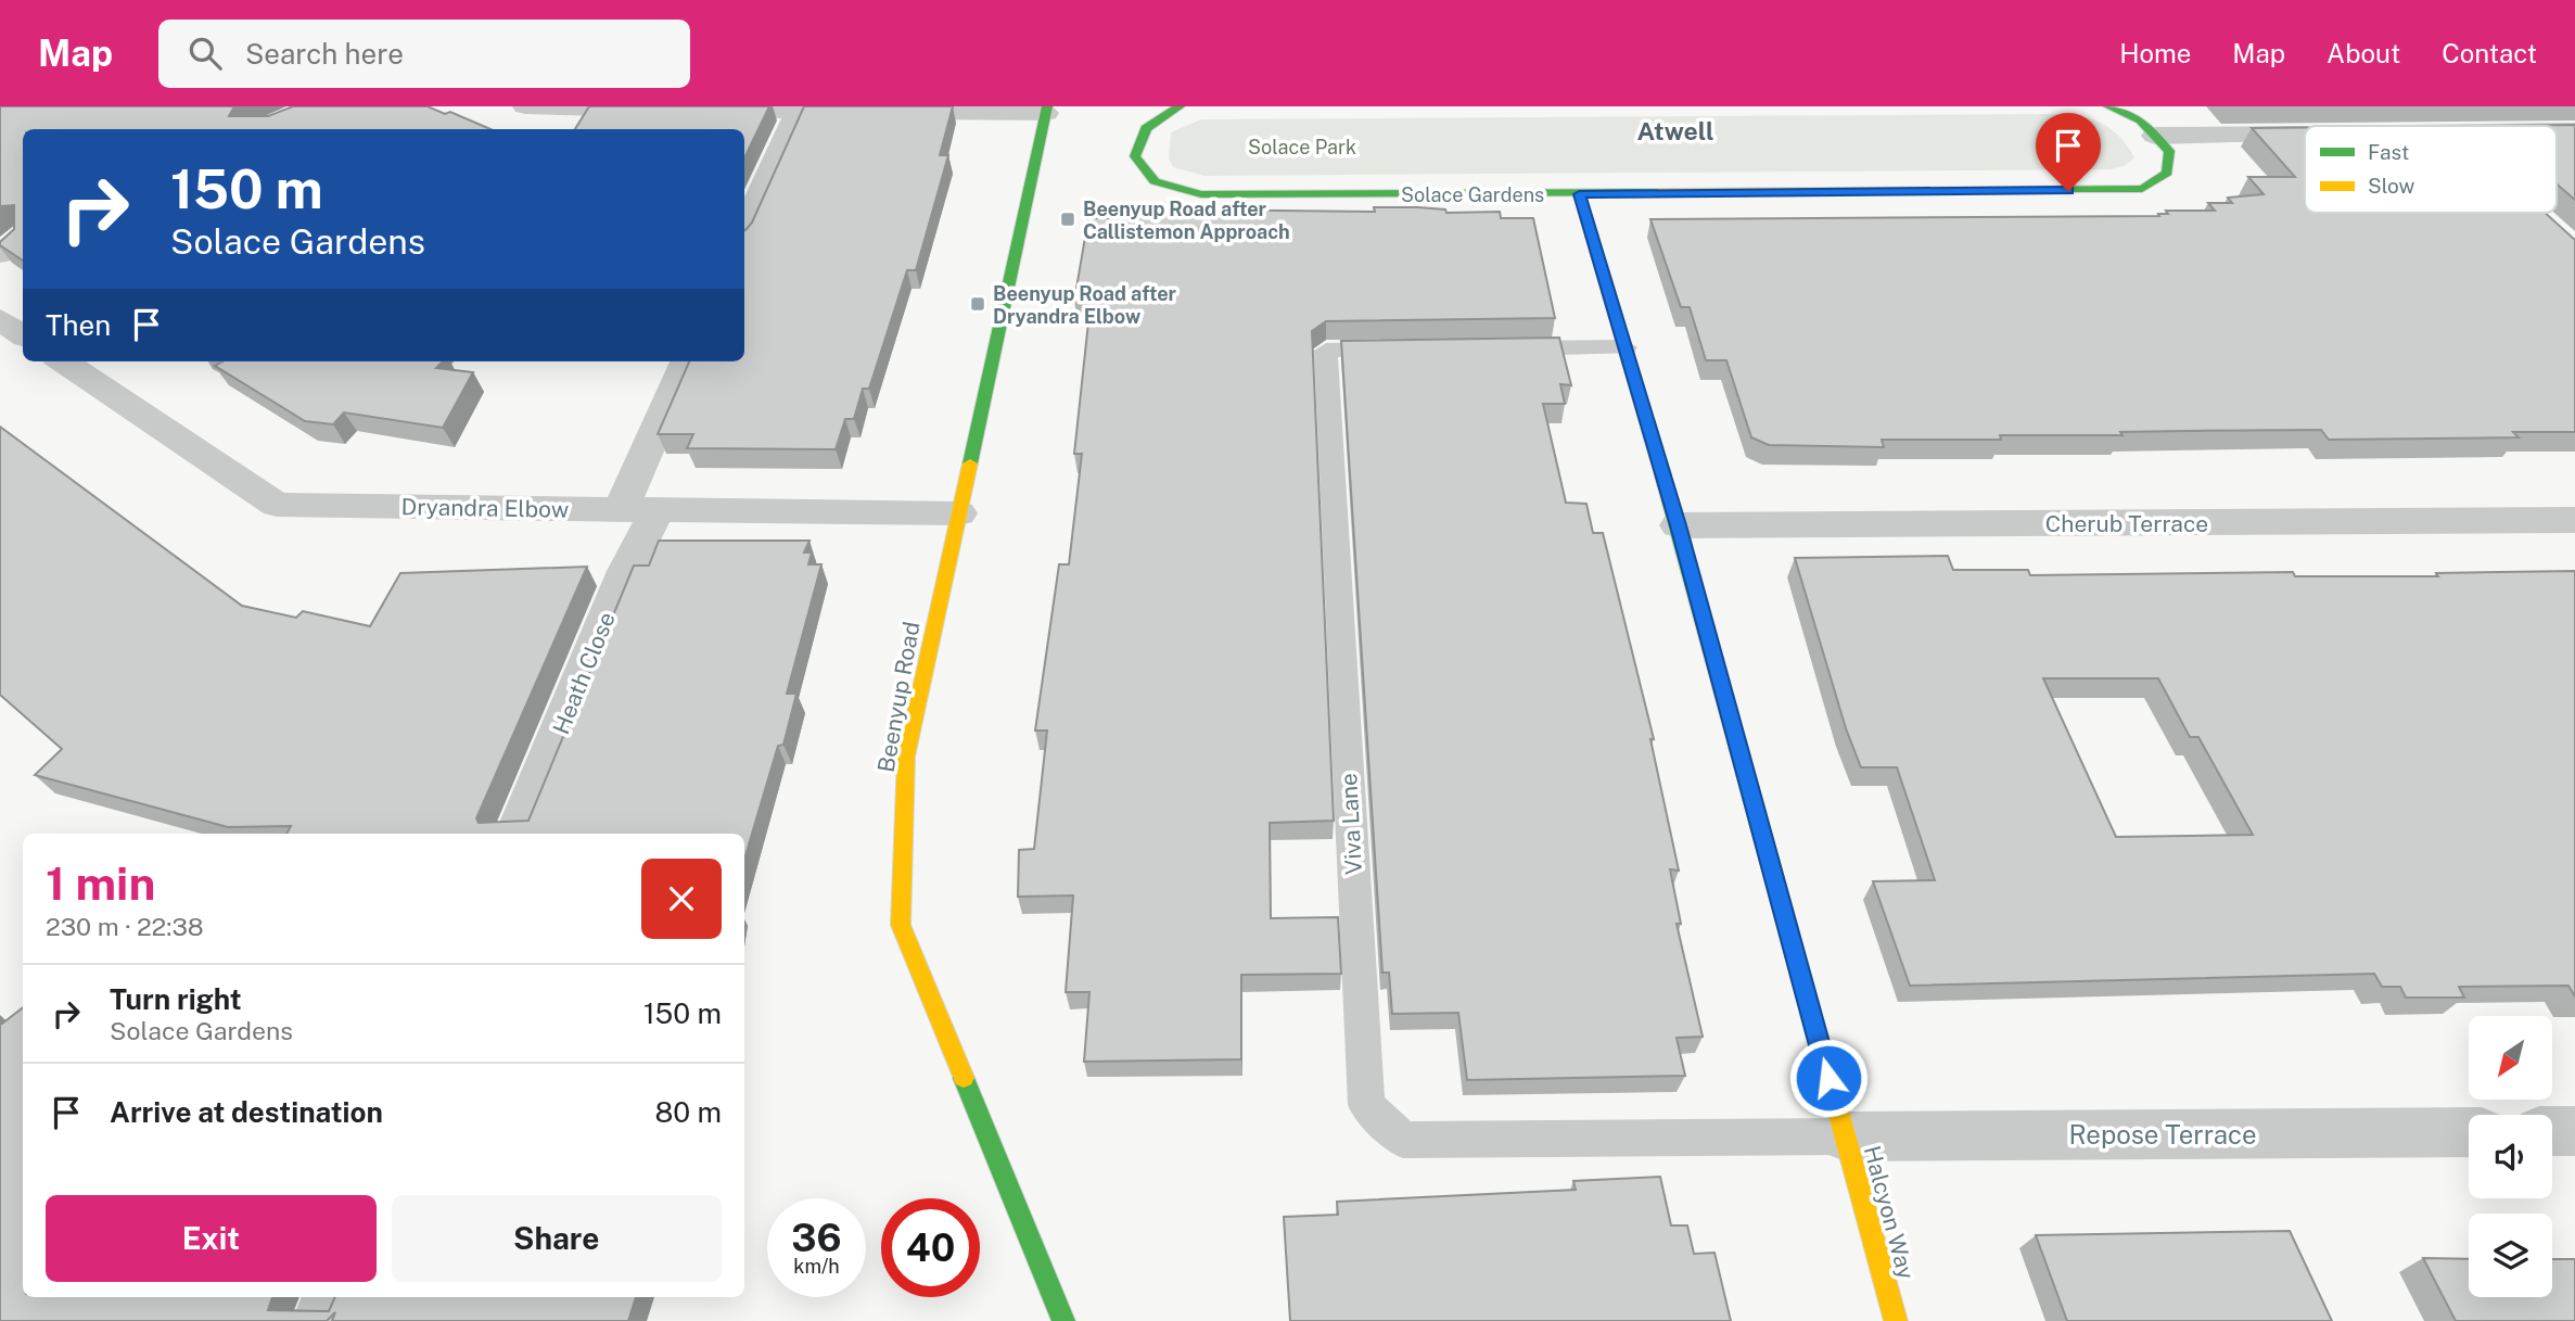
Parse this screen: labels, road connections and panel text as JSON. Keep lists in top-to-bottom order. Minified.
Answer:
{"streets":{"street":["Solace Gardens","Dryandra Elbow","Cherub Terrace","Heath Close","Beenyup Road","Repose Terrace","Halcyon Way"],"lane":["Viva Lane"]},"crossings":[["Solace Gardens","Halcyon Way"],["Dryandra Elbow","Heath Close"],["Dryandra Elbow","Beenyup Road"],["Cherub Terrace","Halcyon Way"],["Viva Lane","Repose Terrace"],["Viva Lane","Halcyon Way"],["Repose Terrace","Halcyon Way"]],"districts":["Atwell"],"parks":["Solace Park"],"places":{"transit":["Beenyup Road after Callistemon Approach","Beenyup Road after Dryandra Elbow"]},"legend":["Fast","Slow"],"north":"bottom left","page":{"header":"Map","search":"Search here","nav":["Home","Map","About","Contact"],"turn":["150 m","Solace Gardens"],"then":"Then","heading":["1 min","230 m · 22:38"],"list":[{"name":"Turn right","note":"Solace Gardens","value":"150 m"},{"name":"Arrive at destination","value":"80 m"}],"buttons":["Exit","Share"],"speed":"36 km/h","limit":"40"}}
